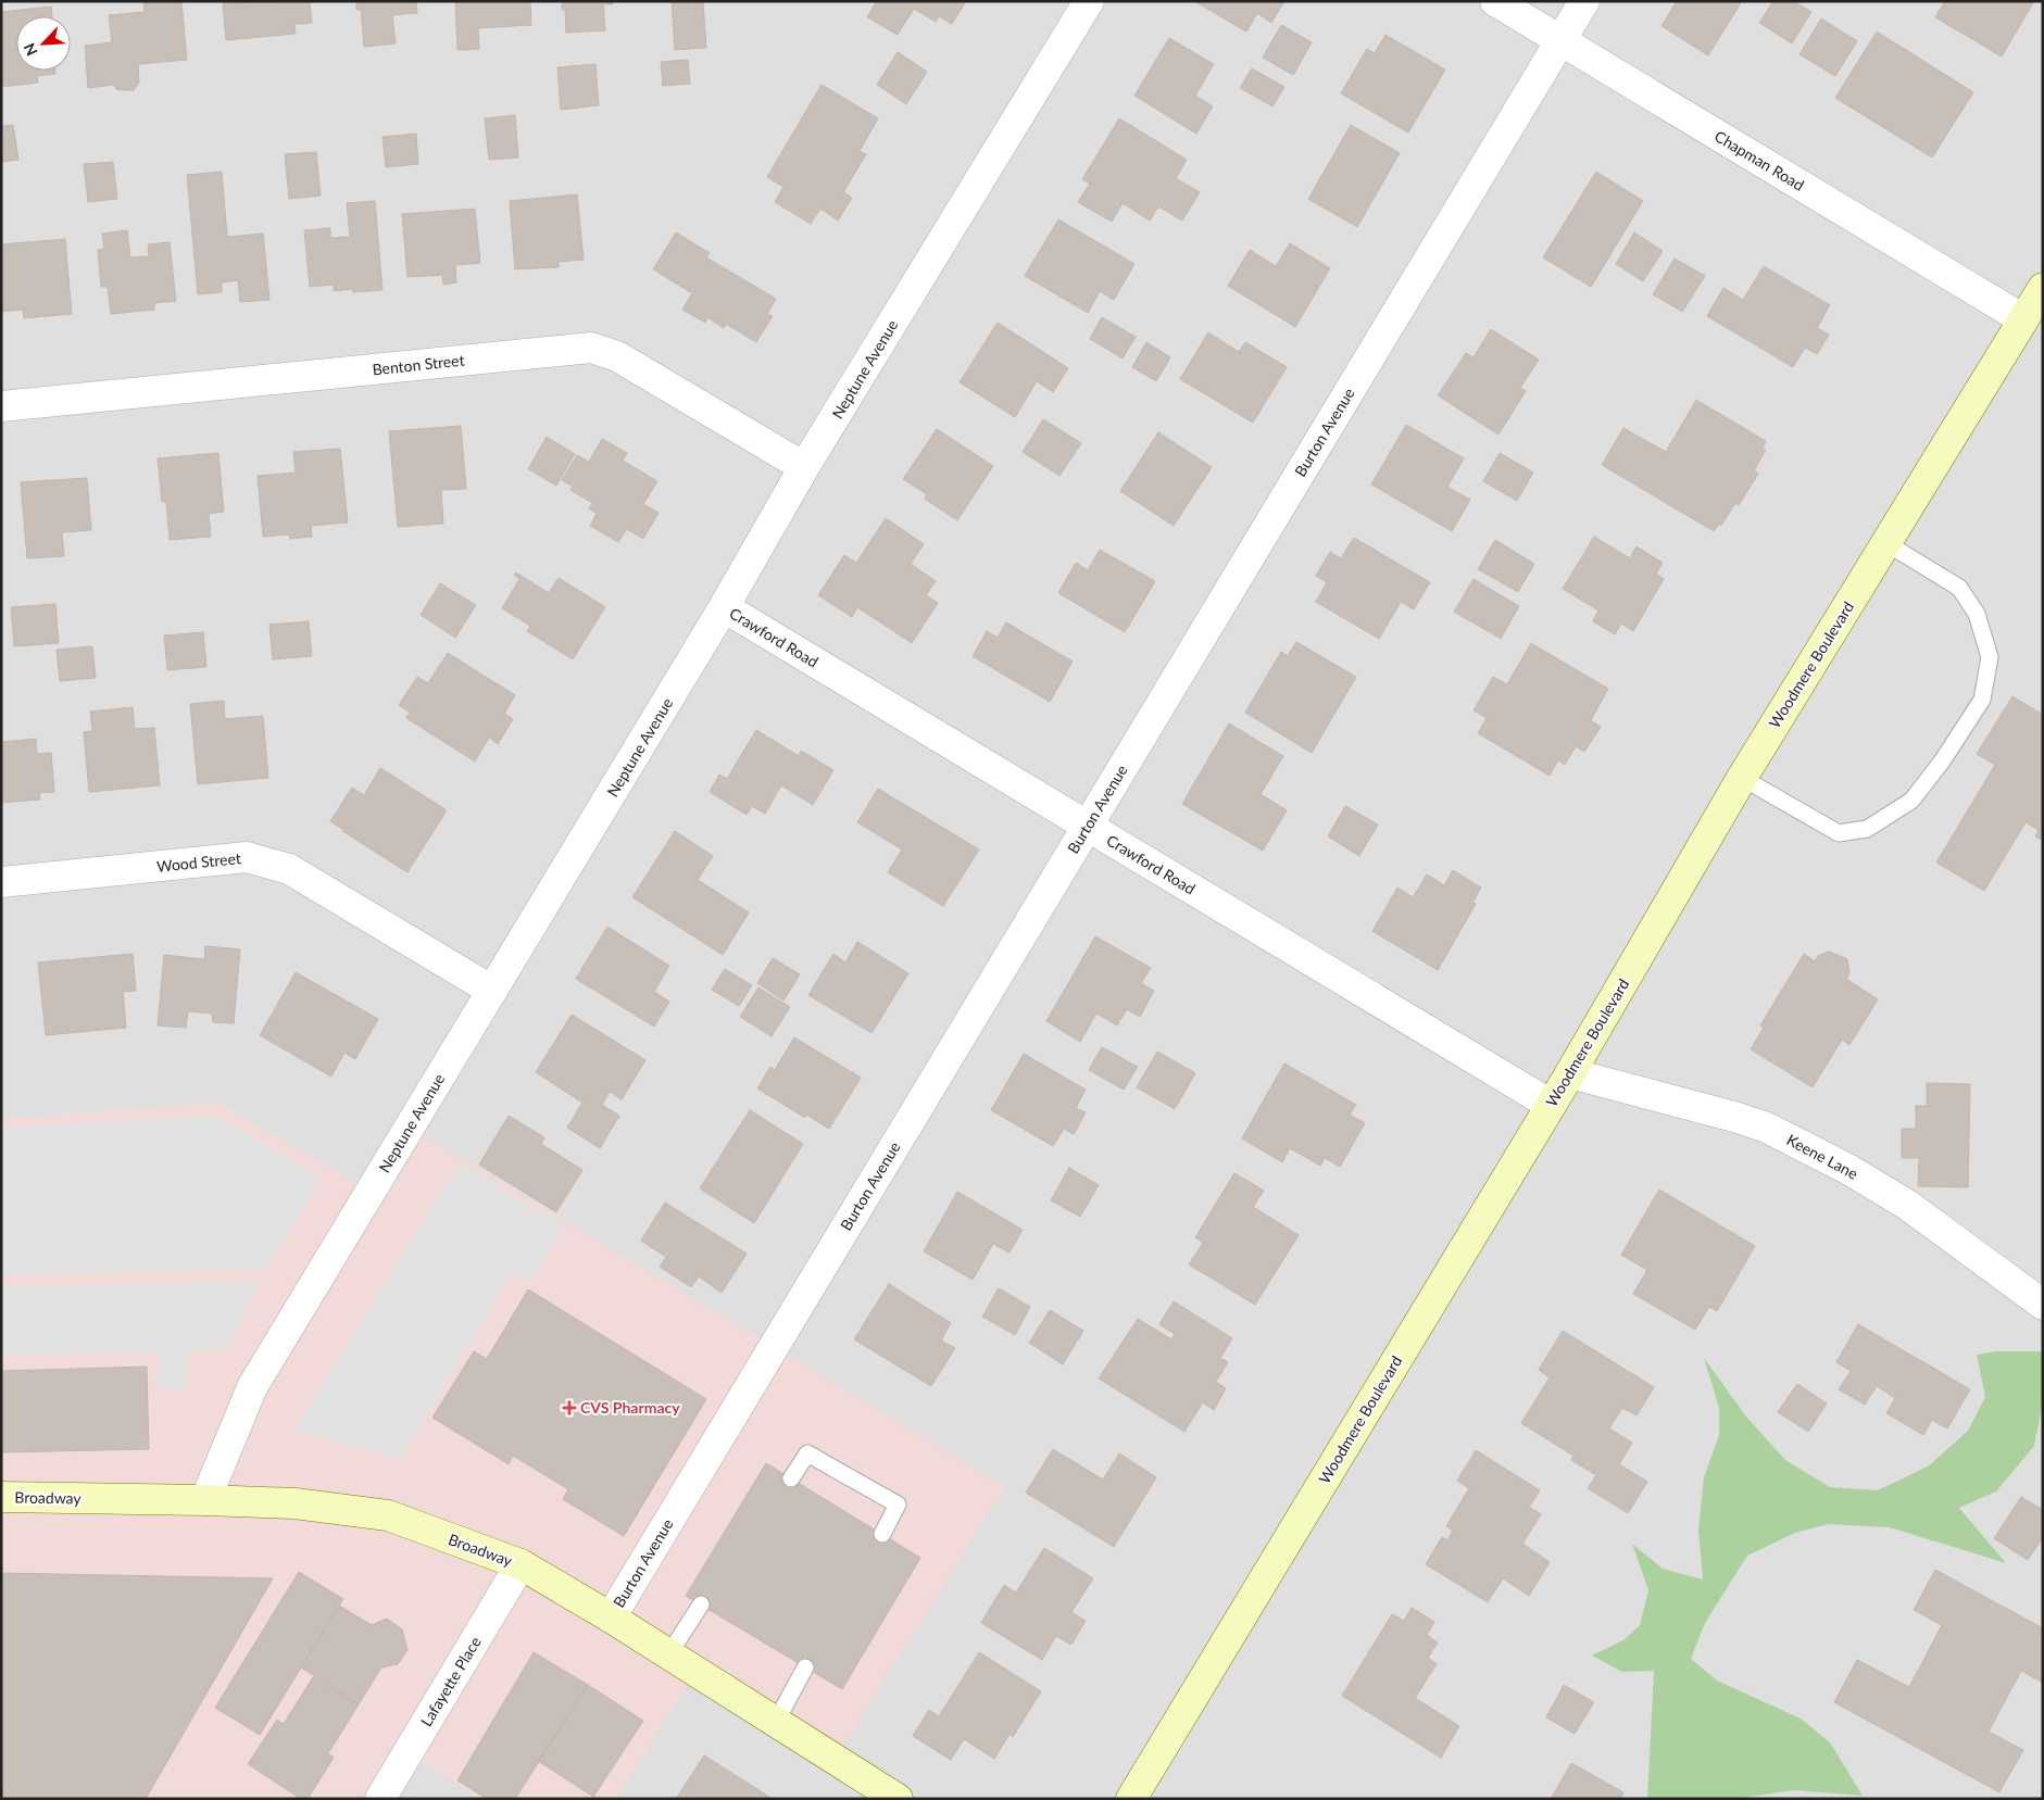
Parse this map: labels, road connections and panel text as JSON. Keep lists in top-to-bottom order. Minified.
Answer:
{"streets":{"street":["Chapman Road","Benton Street","Neptune Avenue","Burton Avenue","Crawford Road","Woodmere Boulevard","Wood Street","Keene Lane","Broadway","Lafayette Place"]},"crossings":[["Chapman Road","Burton Avenue"],["Chapman Road","Woodmere Boulevard"],["Benton Street","Neptune Avenue"],["Neptune Avenue","Crawford Road"],["Neptune Avenue","Wood Street"],["Neptune Avenue","Broadway"],["Burton Avenue","Crawford Road"],["Burton Avenue","Broadway"],["Crawford Road","Woodmere Boulevard"],["Woodmere Boulevard","Keene Lane"],["Broadway","Lafayette Place"]],"places":{"health":["CVS Pharmacy"]},"north":"bottom left"}
